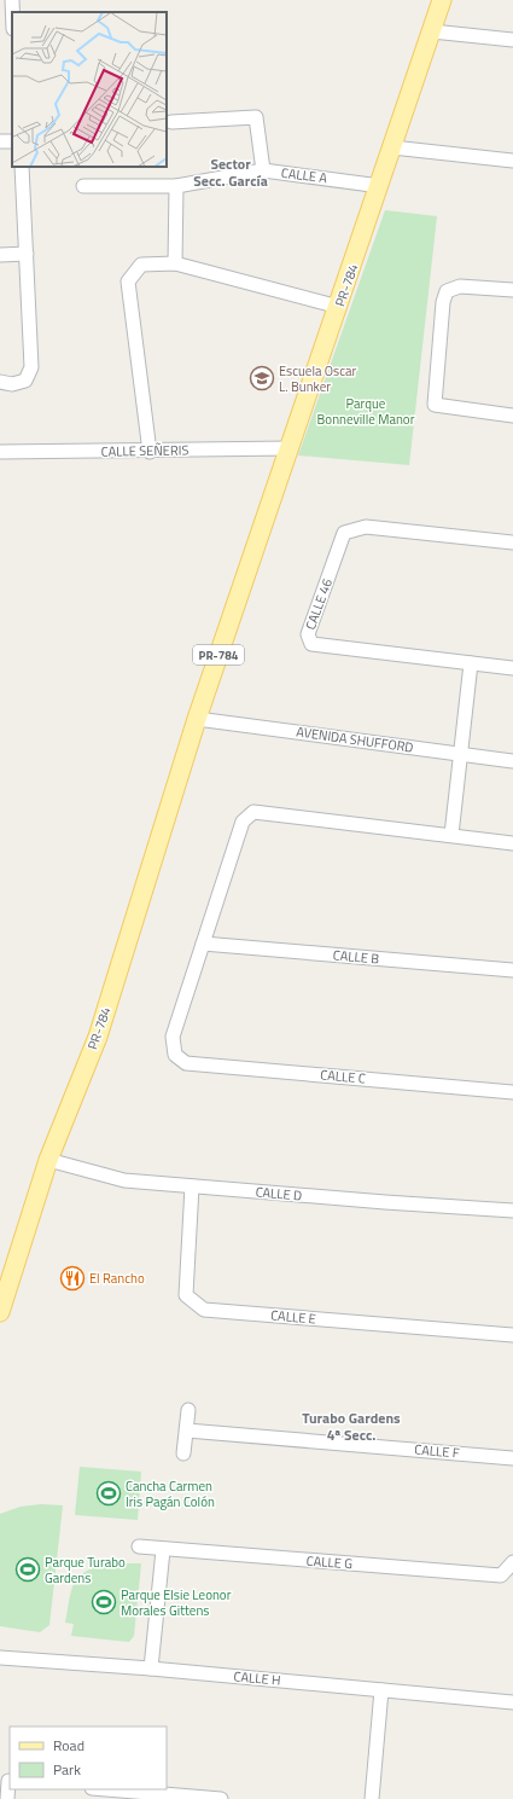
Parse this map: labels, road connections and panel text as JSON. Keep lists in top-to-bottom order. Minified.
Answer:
{"streets":{"main road":["PR-784"],"street":["CALLE A","CALLE SEÑERIS","CALLE 46","AVENIDA SHUFFORD","CALLE B","CALLE C","CALLE D","CALLE E","CALLE F","CALLE G","CALLE H"]},"crossings":[["CALLE A","PR-784"],["PR-784","CALLE SEÑERIS"],["PR-784","AVENIDA SHUFFORD"],["PR-784","CALLE D"],["CALLE B","CALLE C"],["CALLE D","CALLE E"]],"districts":["Sector Secc. García","Turabo Gardens 4ª Secc."],"parks":["Parque Bonneville Manor"],"places":{"school or university":["Escuela Oscar L. Bunker"],"restaurant":["El Rancho"],"sports":["Cancha Carmen Iris Pagán Colón","Parque Turabo Gardens","Parque Elsie Leonor Morales Gittens"]},"legend":["Road","Park"]}
